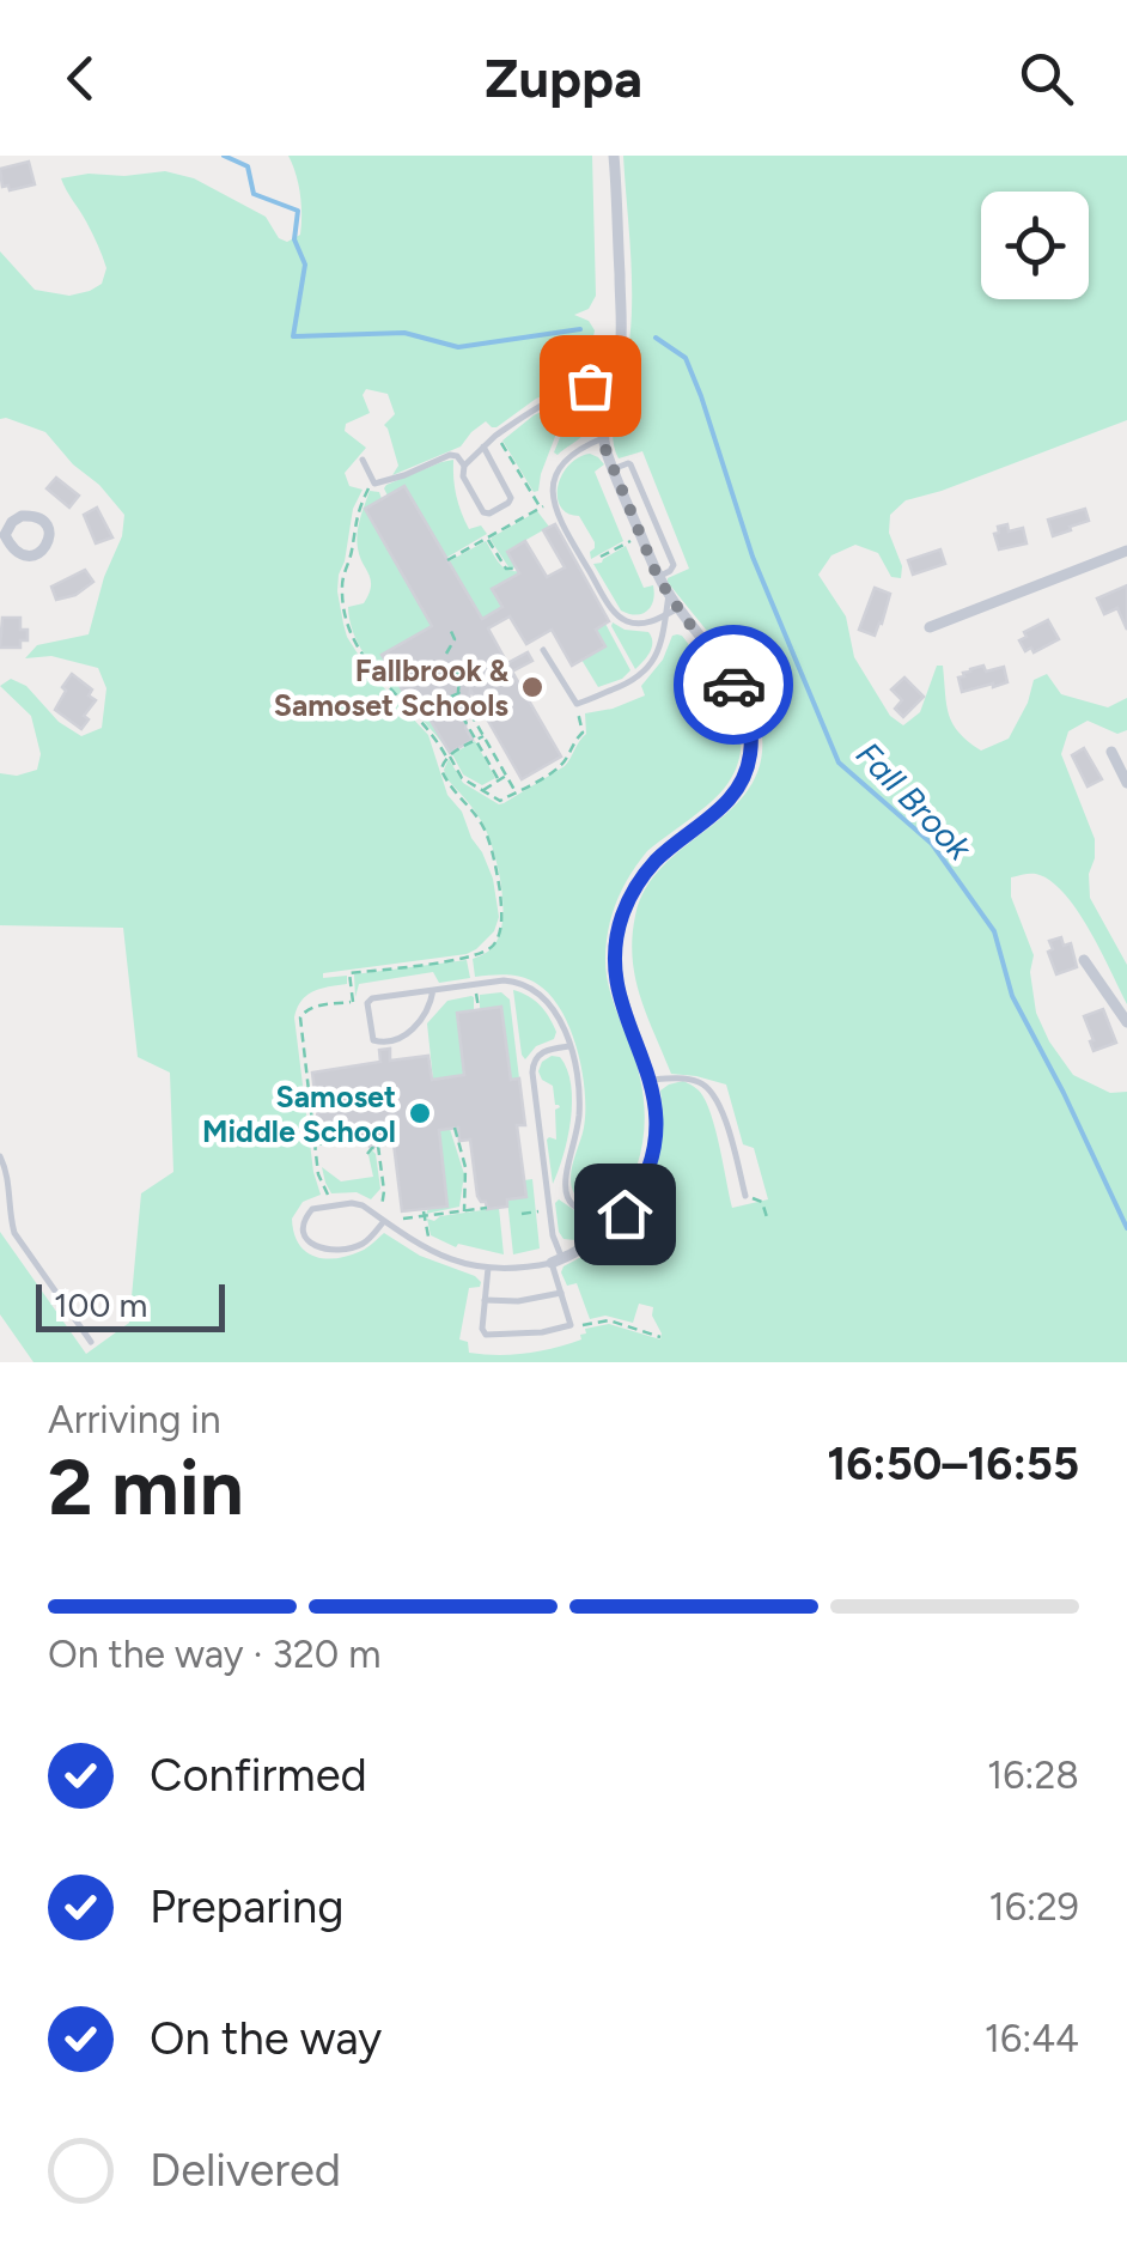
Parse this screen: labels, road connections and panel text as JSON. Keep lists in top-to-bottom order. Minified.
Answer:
{"water":["Fall Brook"],"places":["Fallbrook & Samoset Schools","Samoset Middle School"],"scale_bar":"100 m","page":{"header":"Zuppa","scale":"100 m","heading":["2 min","Arriving in","16:50–16:55"],"bar":"On the way · 320 m","list":[["Confirmed","16:28"],["Preparing","16:29"],["On the way","16:44"],"Delivered"]}}
